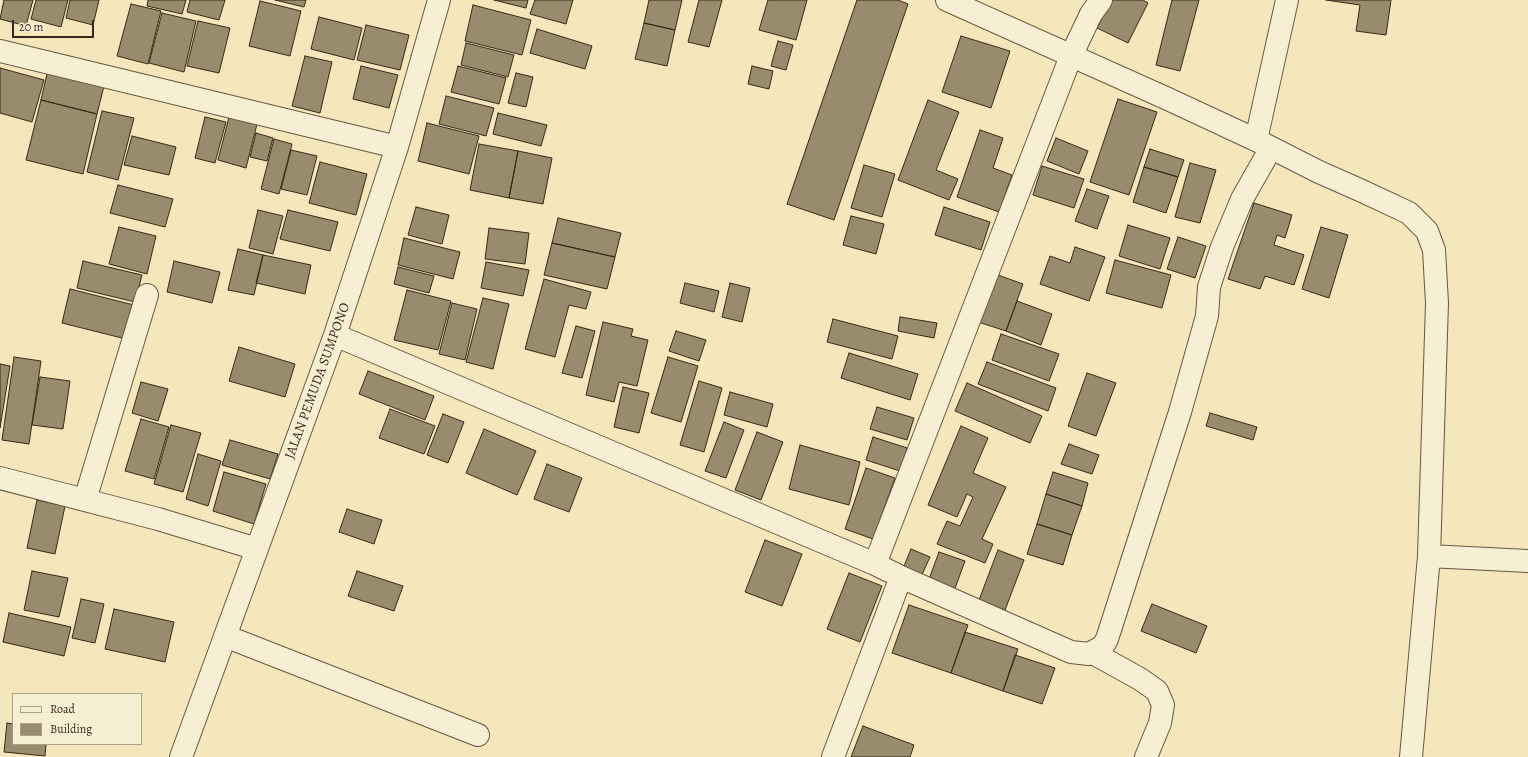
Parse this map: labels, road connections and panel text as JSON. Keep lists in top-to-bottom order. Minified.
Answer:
{"streets":{"street":["JALAN PEMUDA SUMPONO"]},"legend":["Road","Building"],"scale_bar":"20 m"}
